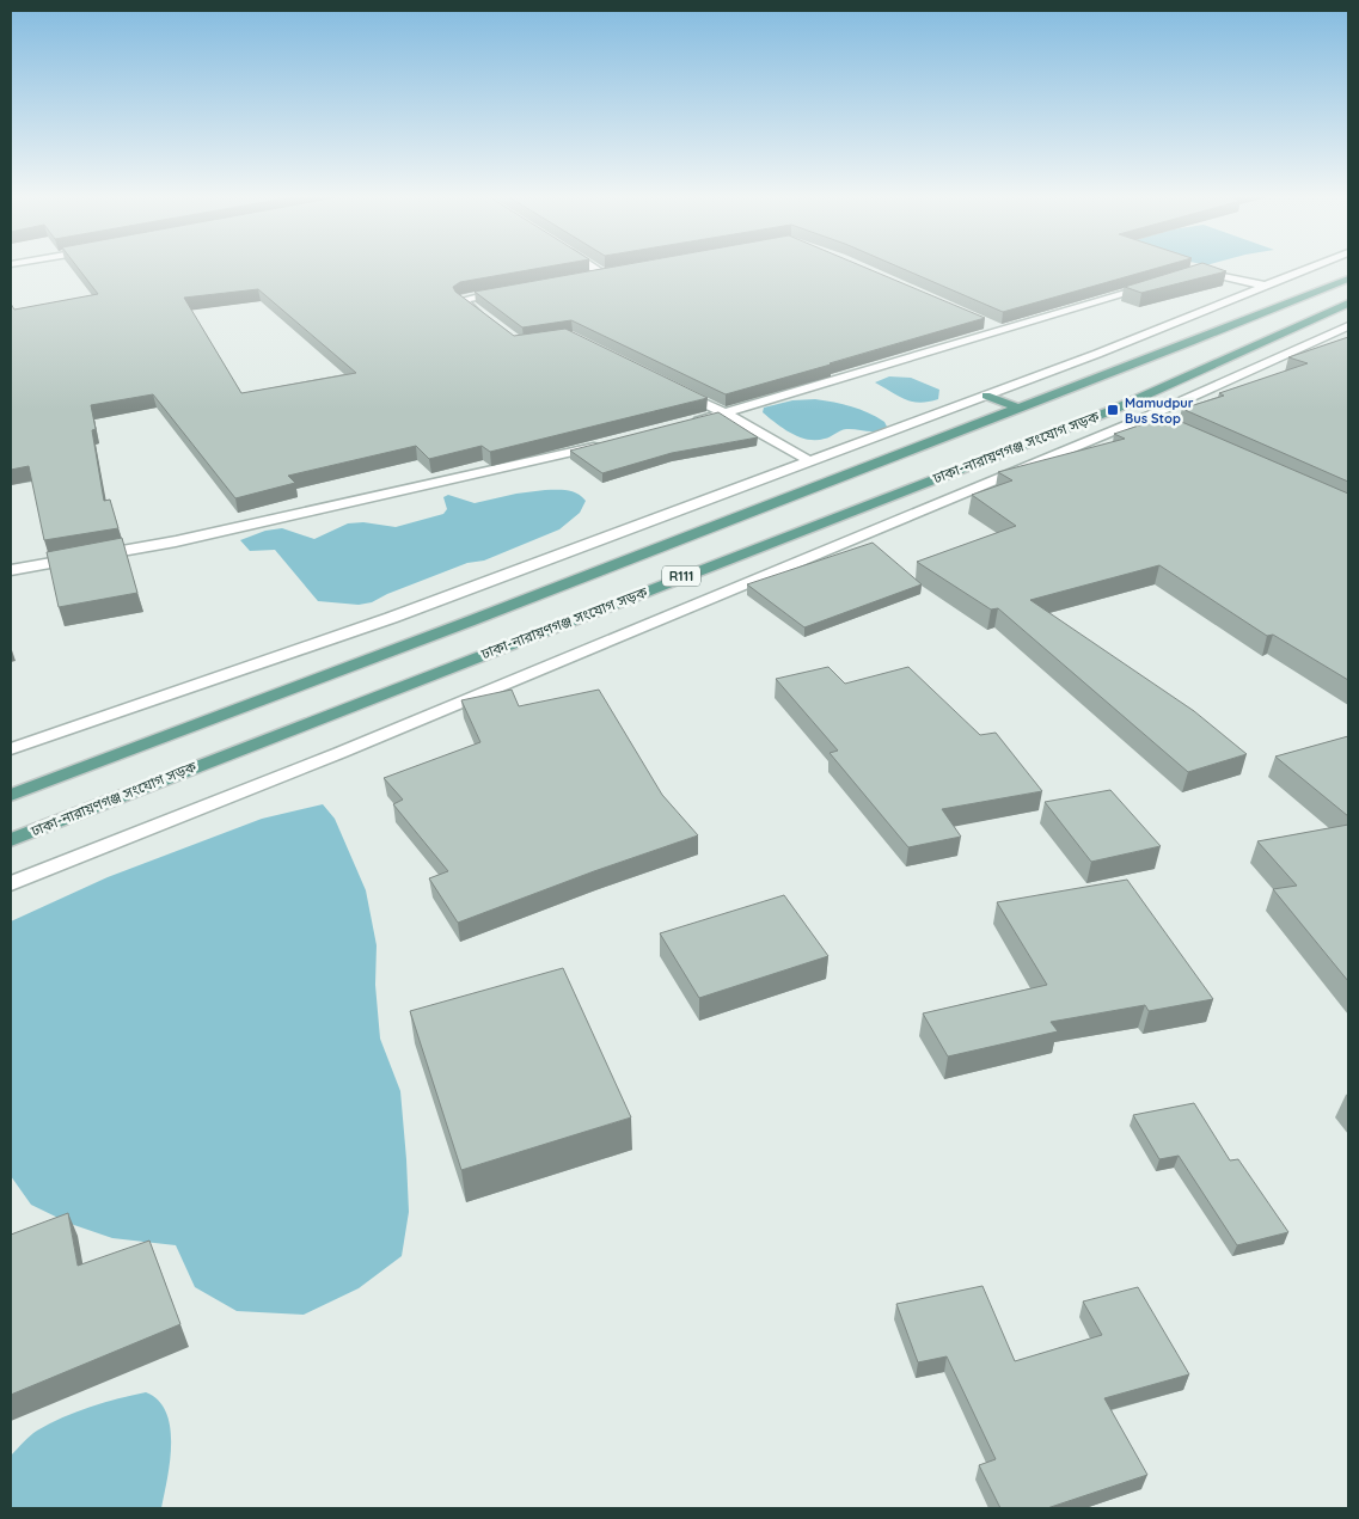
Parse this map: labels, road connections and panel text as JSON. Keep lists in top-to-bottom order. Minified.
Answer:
{"streets":{"main road":["ঢাকা-নারায়ণগঞ্জ সংযোগ সড়ক","R111"]},"places":{"transit":["Mamudpur Bus Stop"]}}
